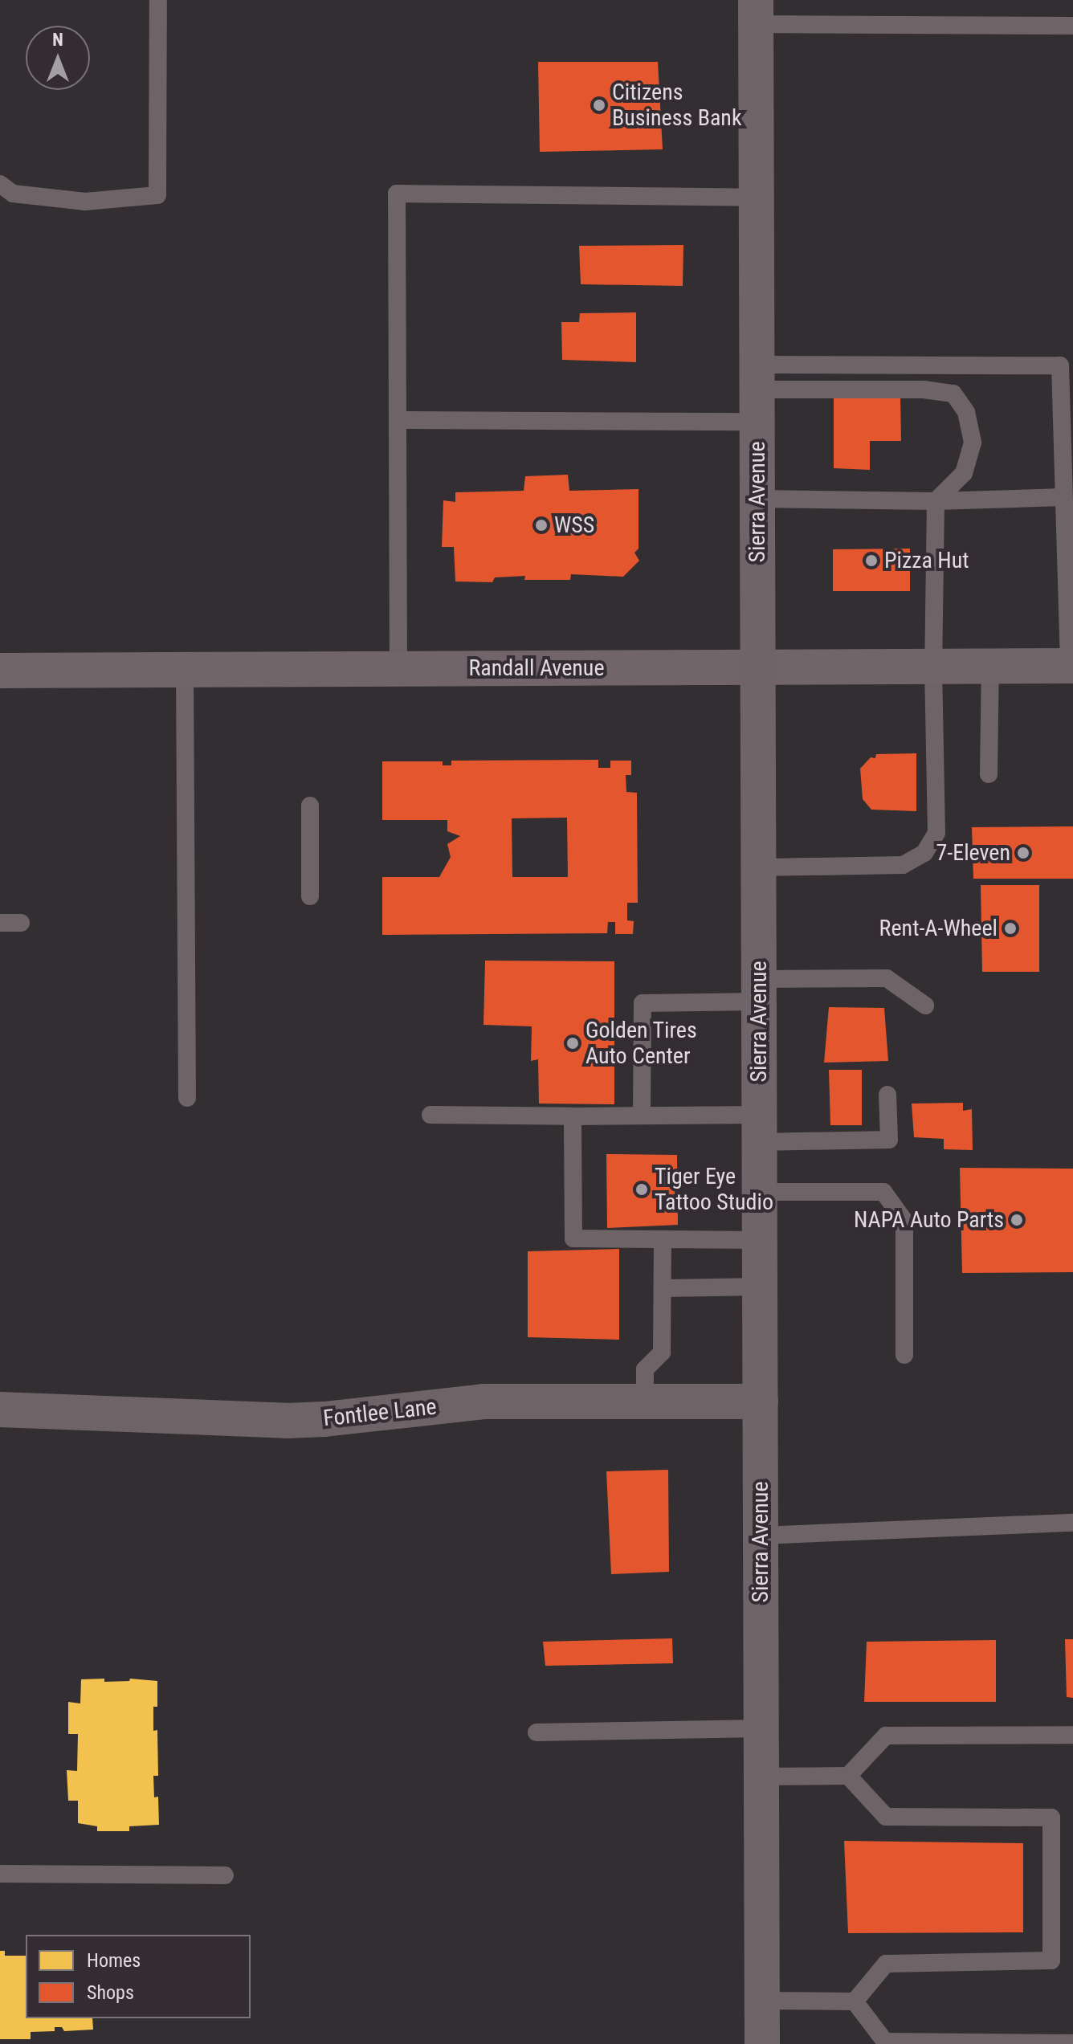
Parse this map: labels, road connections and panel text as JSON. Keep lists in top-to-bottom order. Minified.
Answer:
{"streets":{"main road":["Sierra Avenue"],"street":["Randall Avenue","Fontlee Lane"]},"crossings":[["Sierra Avenue","Randall Avenue"],["Sierra Avenue","Fontlee Lane"]],"places":["Citizens Business Bank","WSS","Pizza Hut","7-Eleven","Rent-A-Wheel","Golden Tires Auto Center","Tiger Eye Tattoo Studio","NAPA Auto Parts"],"legend":["Homes","Shops"],"north":"top"}
